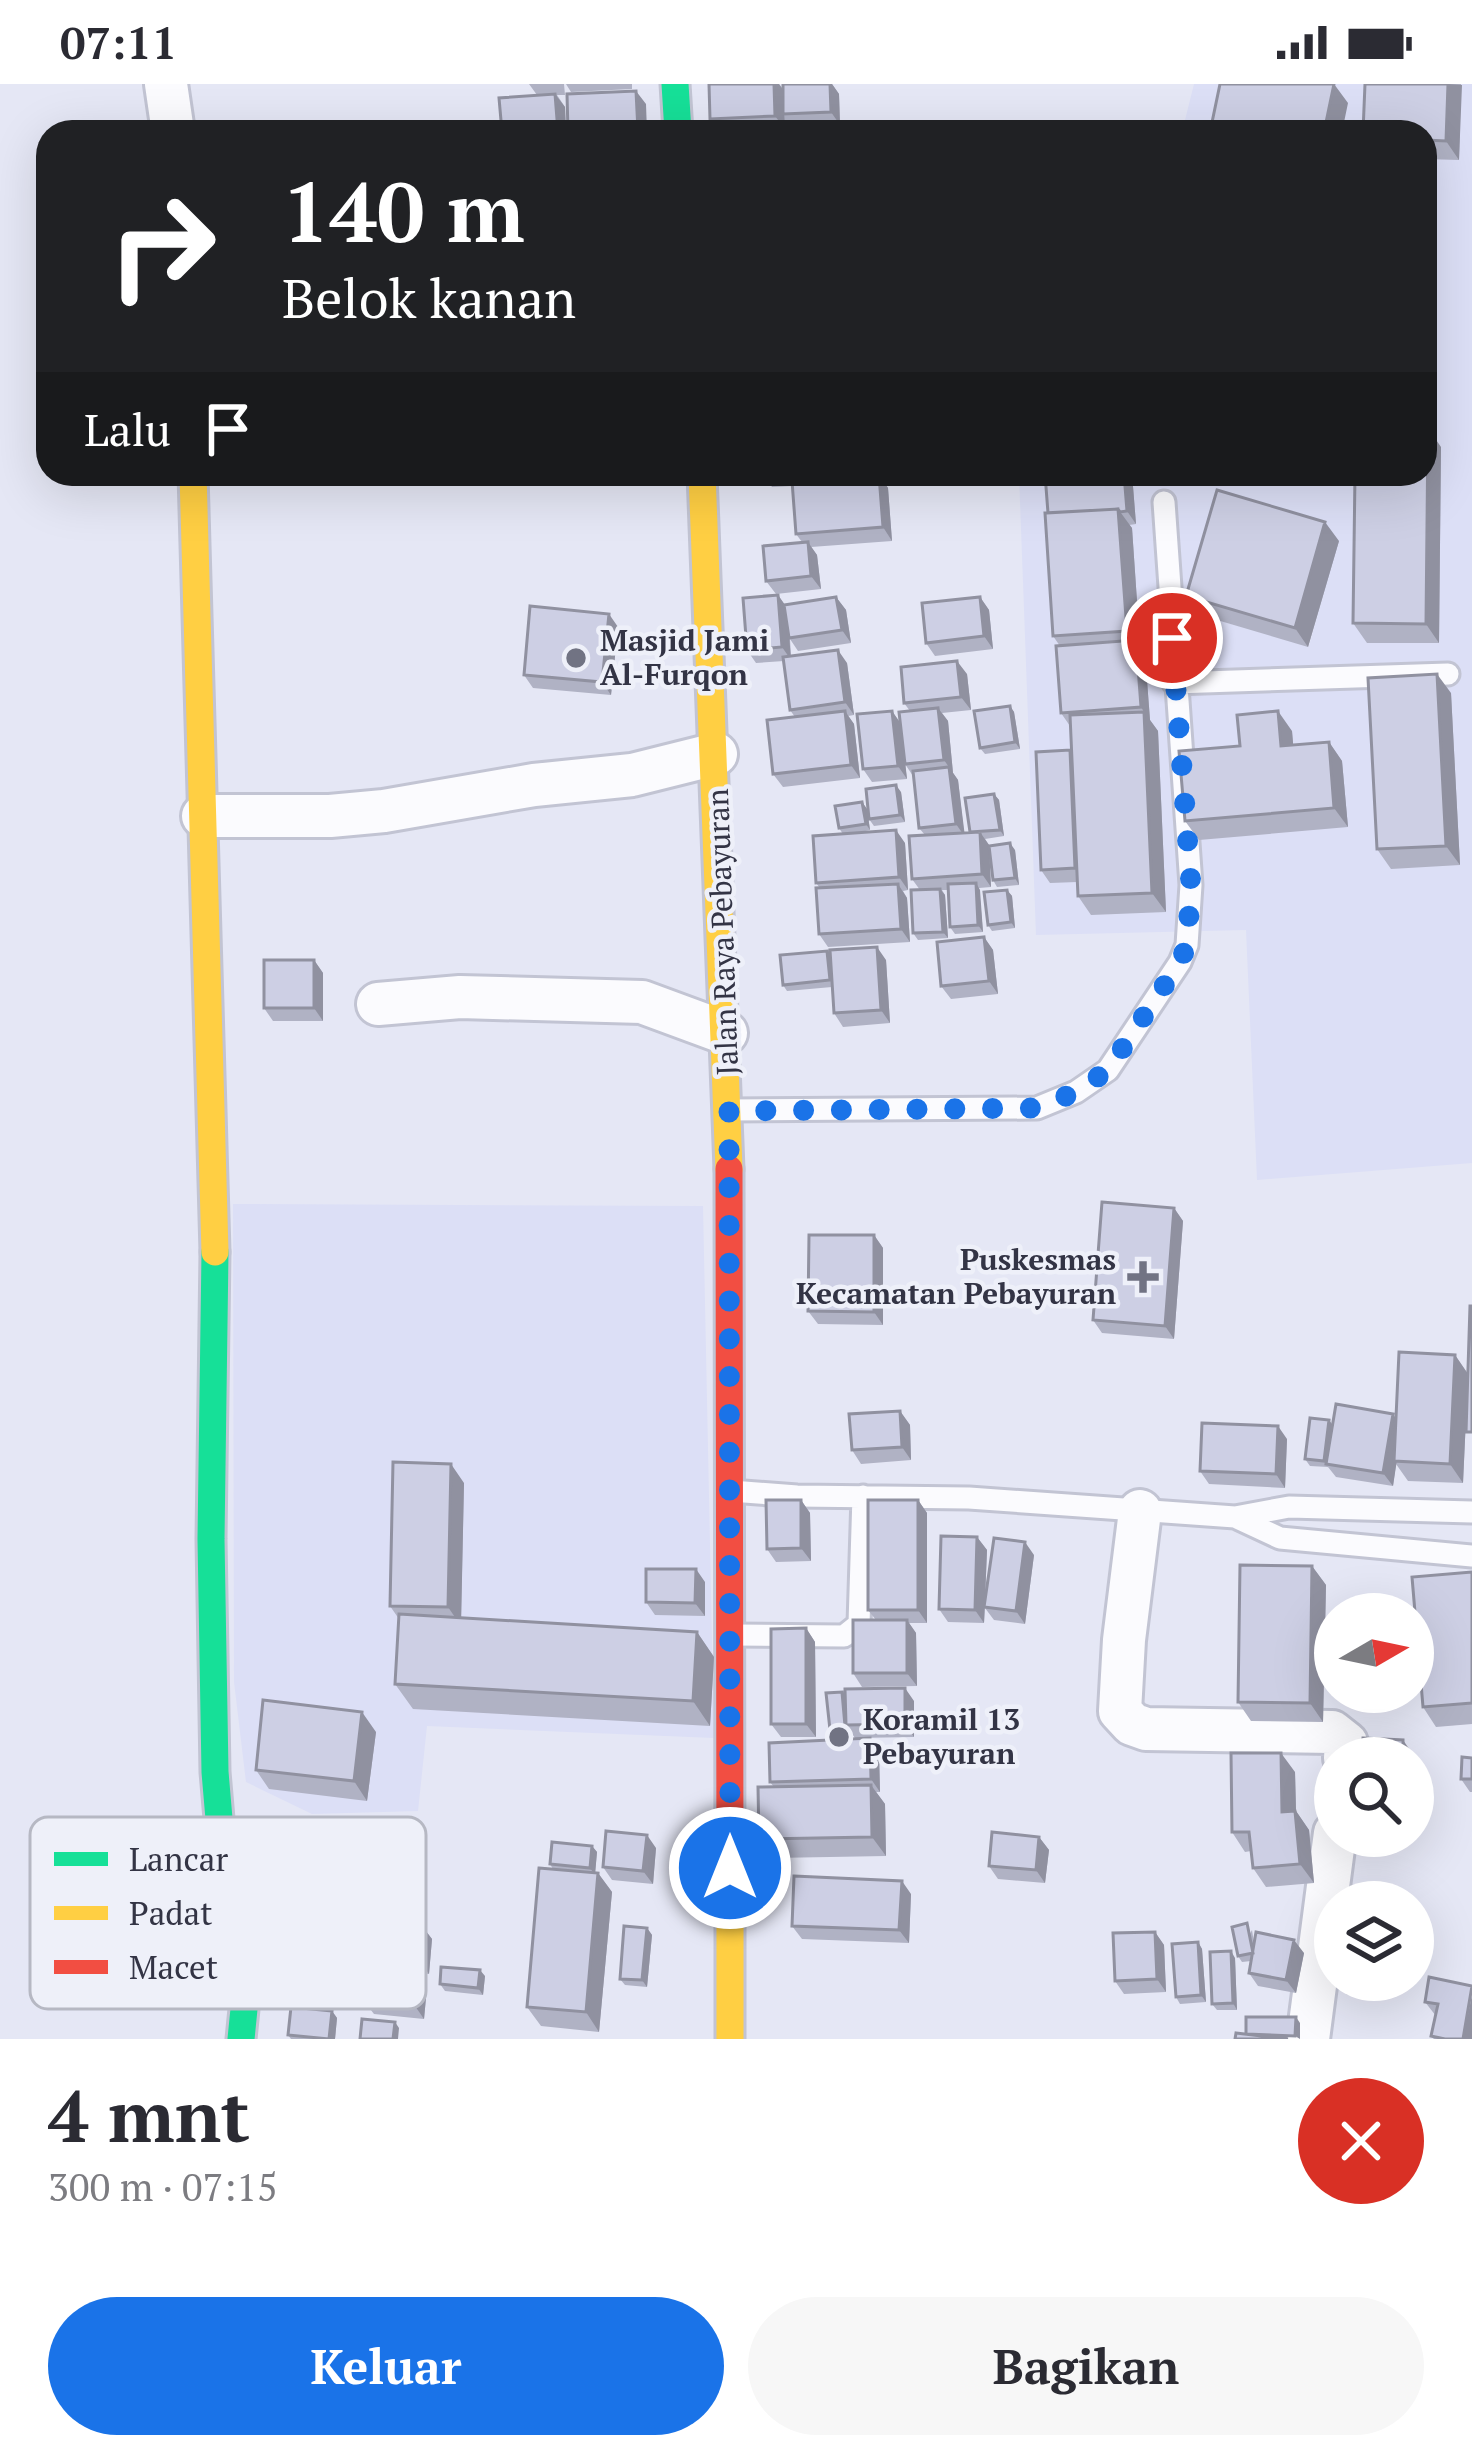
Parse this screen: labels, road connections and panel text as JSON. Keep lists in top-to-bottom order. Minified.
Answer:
{"streets":{"main road":["Jalan Raya Pebayuran"]},"places":{"other":["Masjid Jami Al-Furqon","Koramil 13 Pebayuran"],"health":["Puskesmas Kecamatan Pebayuran"]},"legend":["Lancar","Padat","Macet"],"north":"right","page":{"status":"07:11","turn":["140 m","Belok kanan"],"then":"Lalu","heading":["4 mnt","300 m · 07:15"],"buttons":["Keluar","Bagikan"]}}
